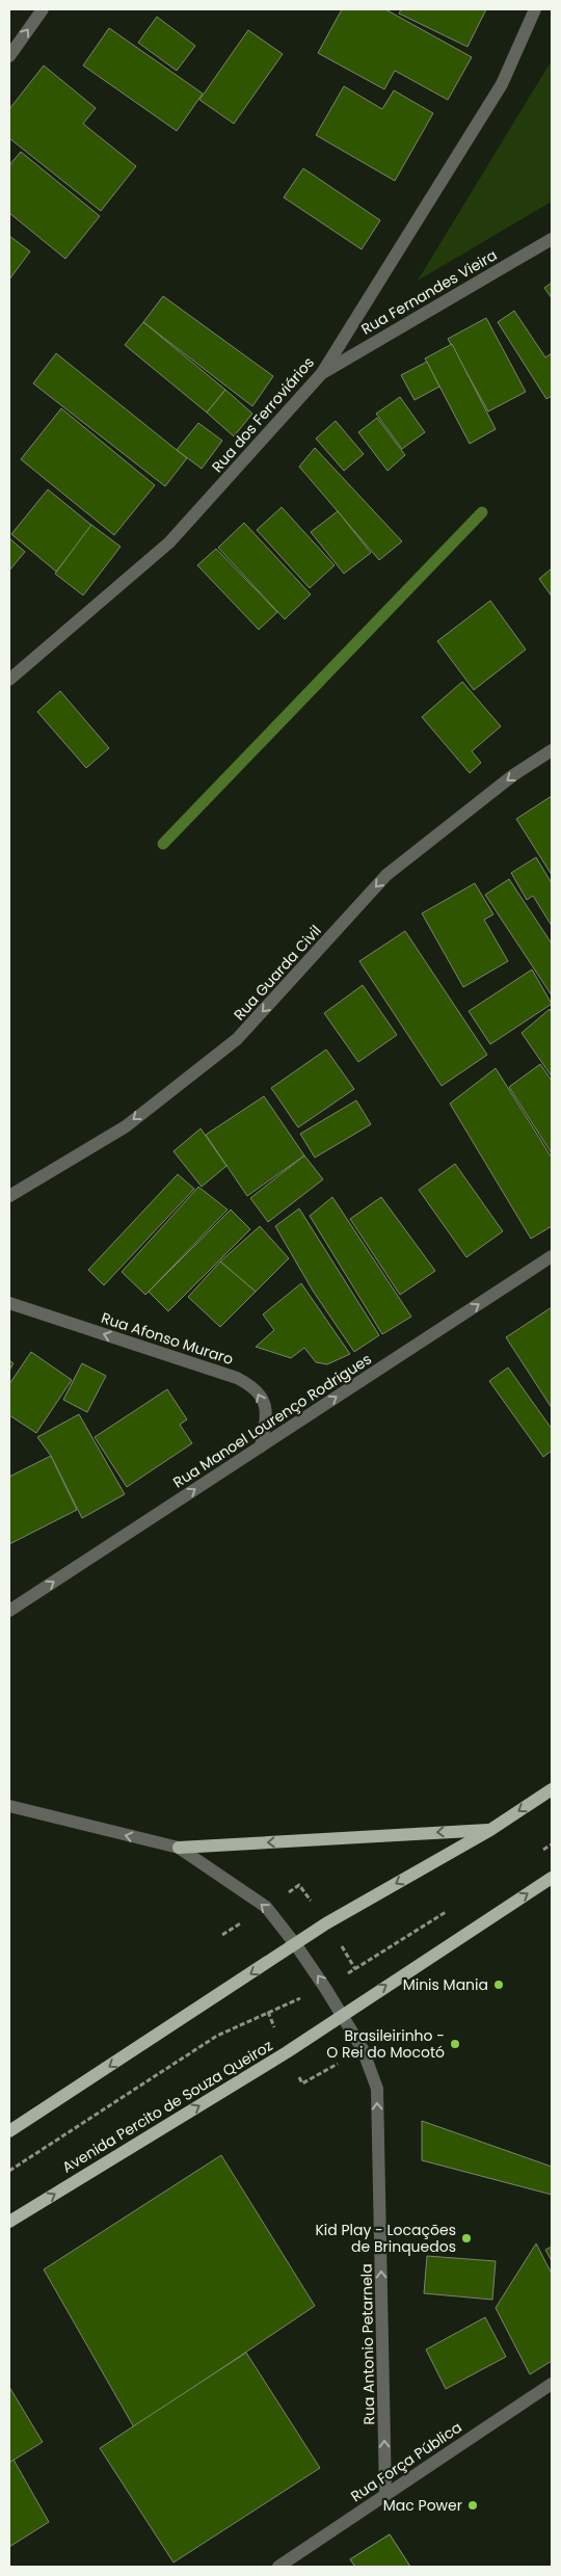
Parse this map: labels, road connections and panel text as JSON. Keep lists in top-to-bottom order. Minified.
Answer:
{"streets":{"main road":["Avenida Percito de Souza Queiroz"],"street":["Rua Fernandes Vieira","Rua dos Ferroviários","Rua Guarda Civil","Rua Afonso Muraro","Rua Manoel Lourenço Rodrigues","Rua Antonio Petarnela","Rua Força Pública"]},"crossings":[["Rua Fernandes Vieira","Rua dos Ferroviários"],["Rua Afonso Muraro","Rua Manoel Lourenço Rodrigues"],["Avenida Percito de Souza Queiroz","Rua Antonio Petarnela"],["Rua Antonio Petarnela","Rua Força Pública"]],"one_way":["Rua Guarda Civil","Rua Afonso Muraro","Rua Manoel Lourenço Rodrigues","Rua Antonio Petarnela"],"places":["Minis Mania","Brasileirinho - O Rei do Mocotó","Kid Play - Locações de Brinquedos","Mac Power"]}
